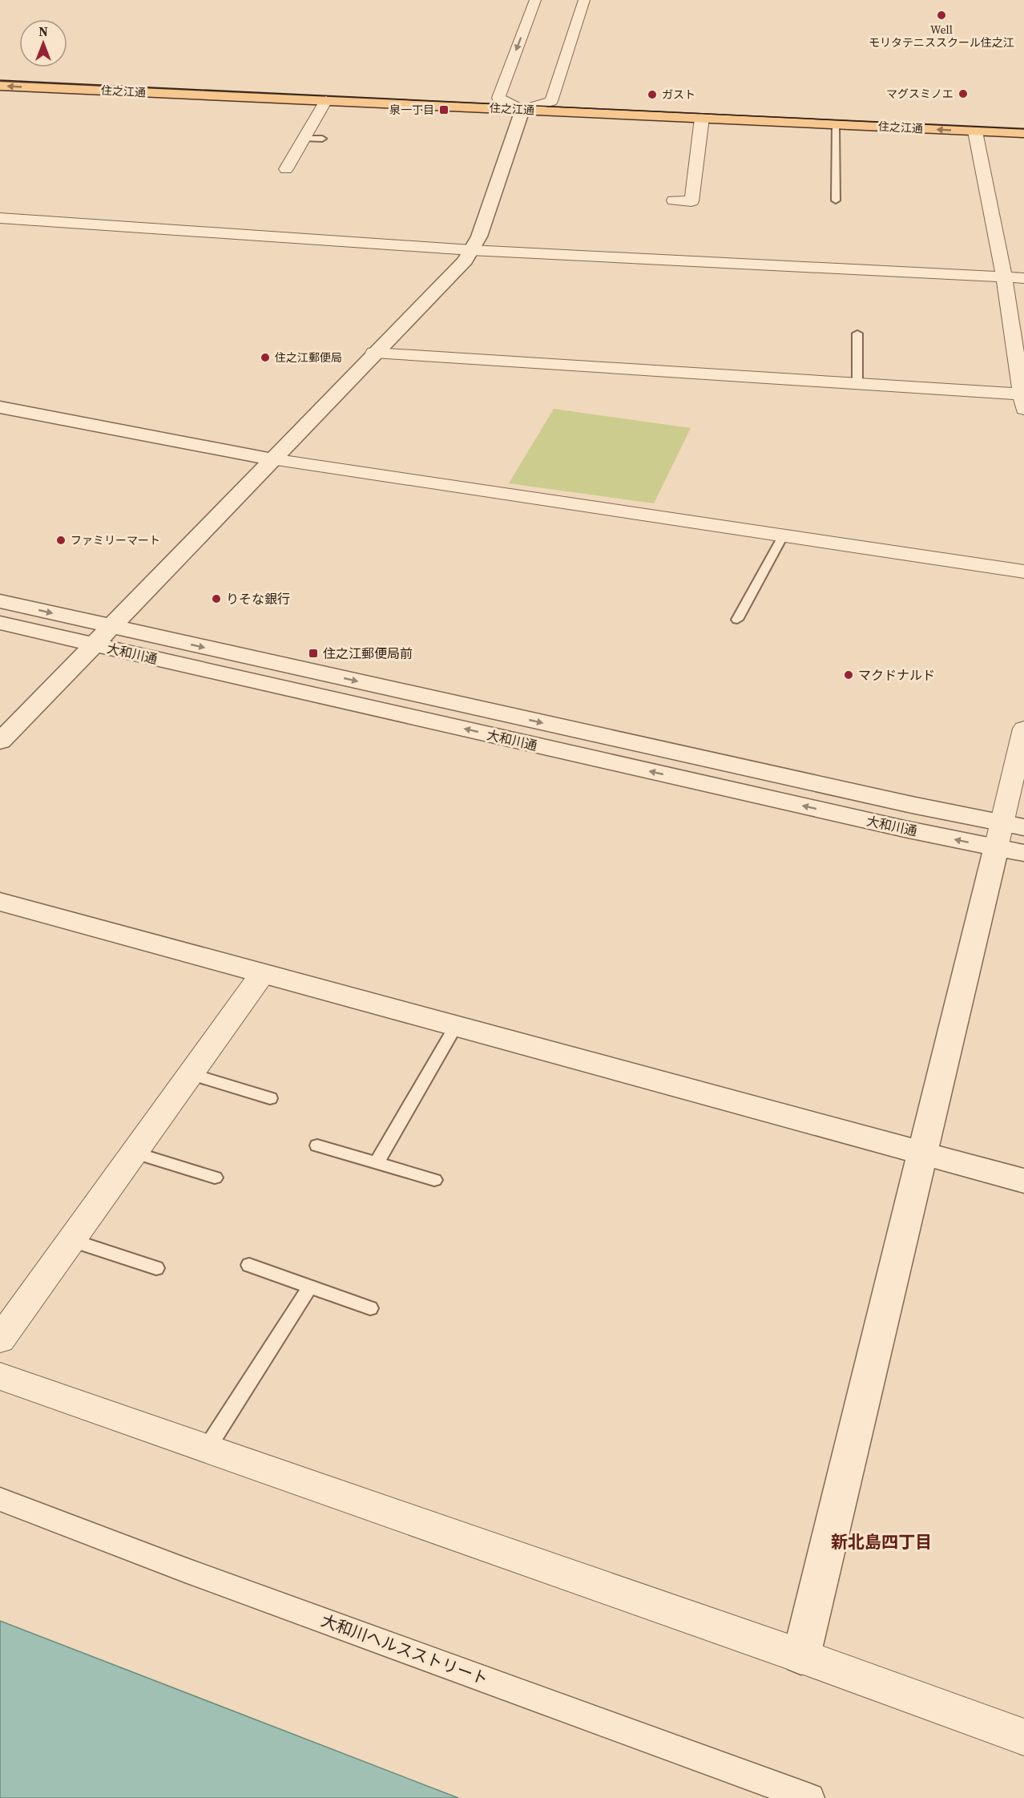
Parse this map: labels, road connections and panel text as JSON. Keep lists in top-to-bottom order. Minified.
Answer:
{"streets":{"main road":["住之江通"],"street":["大和川通","大和川ヘルスストリート"]},"districts":["新北島四丁目"],"places":{"other":["Well モリタテニススクール住之江","マグスミノエ","ガスト","住之江郵便局","ファミリーマート","りそな銀行","マクドナルド"],"transit":["泉一丁目","住之江郵便局前"]},"north":"top"}
